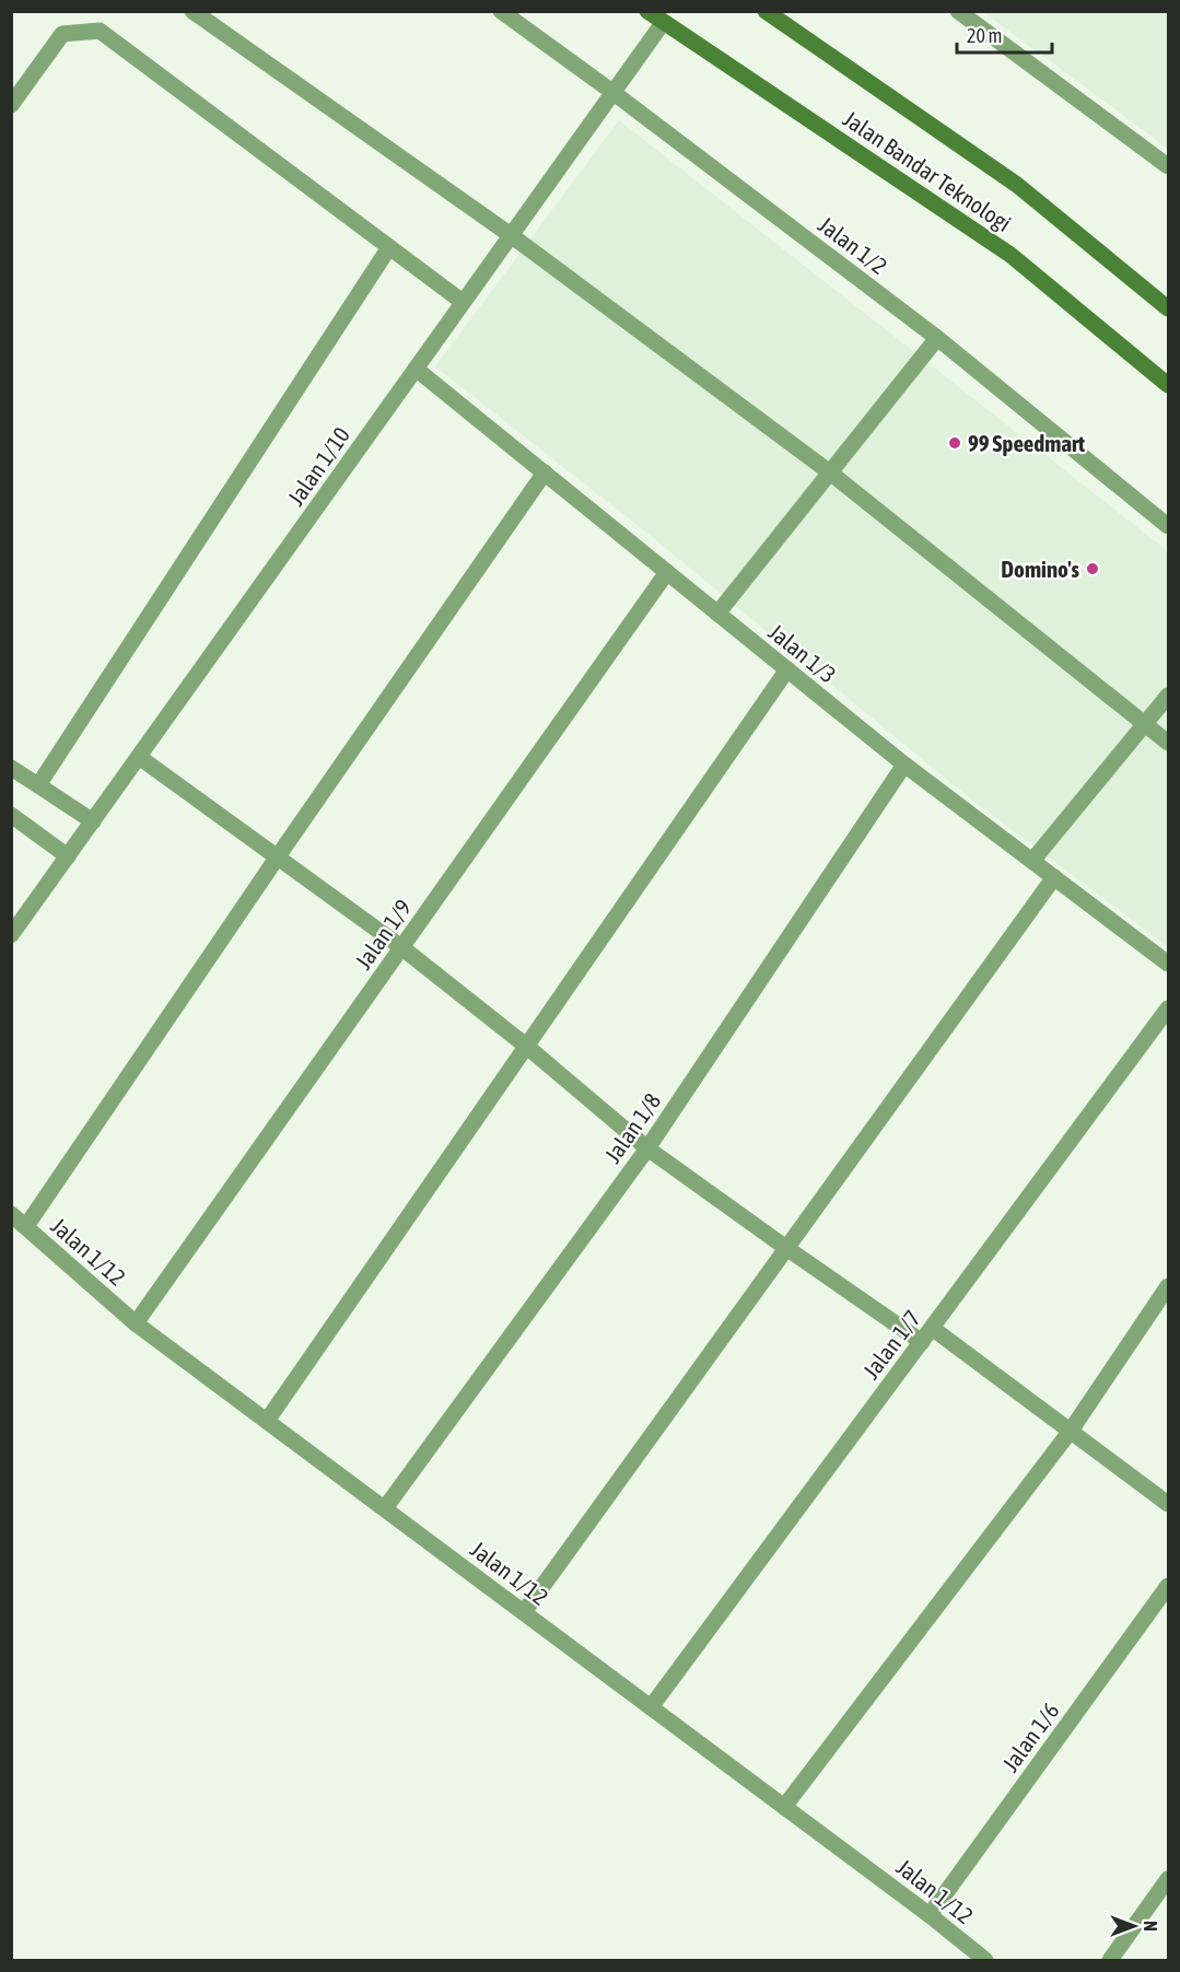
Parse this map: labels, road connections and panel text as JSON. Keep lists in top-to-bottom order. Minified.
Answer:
{"streets":{"street":["Jalan Bandar Teknologi","Jalan 1/2","Jalan 1/10","Jalan 1/3","Jalan 1/9","Jalan 1/8","Jalan 1/12","Jalan 1/7","Jalan 1/6"]},"crossings":[["Jalan Bandar Teknologi","Jalan 1/10"],["Jalan 1/2","Jalan 1/10"],["Jalan 1/10","Jalan 1/3"],["Jalan 1/3","Jalan 1/9"],["Jalan 1/3","Jalan 1/8"],["Jalan 1/9","Jalan 1/12"],["Jalan 1/8","Jalan 1/12"],["Jalan 1/12","Jalan 1/7"],["Jalan 1/12","Jalan 1/6"]],"places":["99 Speedmart","Domino's"],"scale_bar":"20 m","north":"right"}
